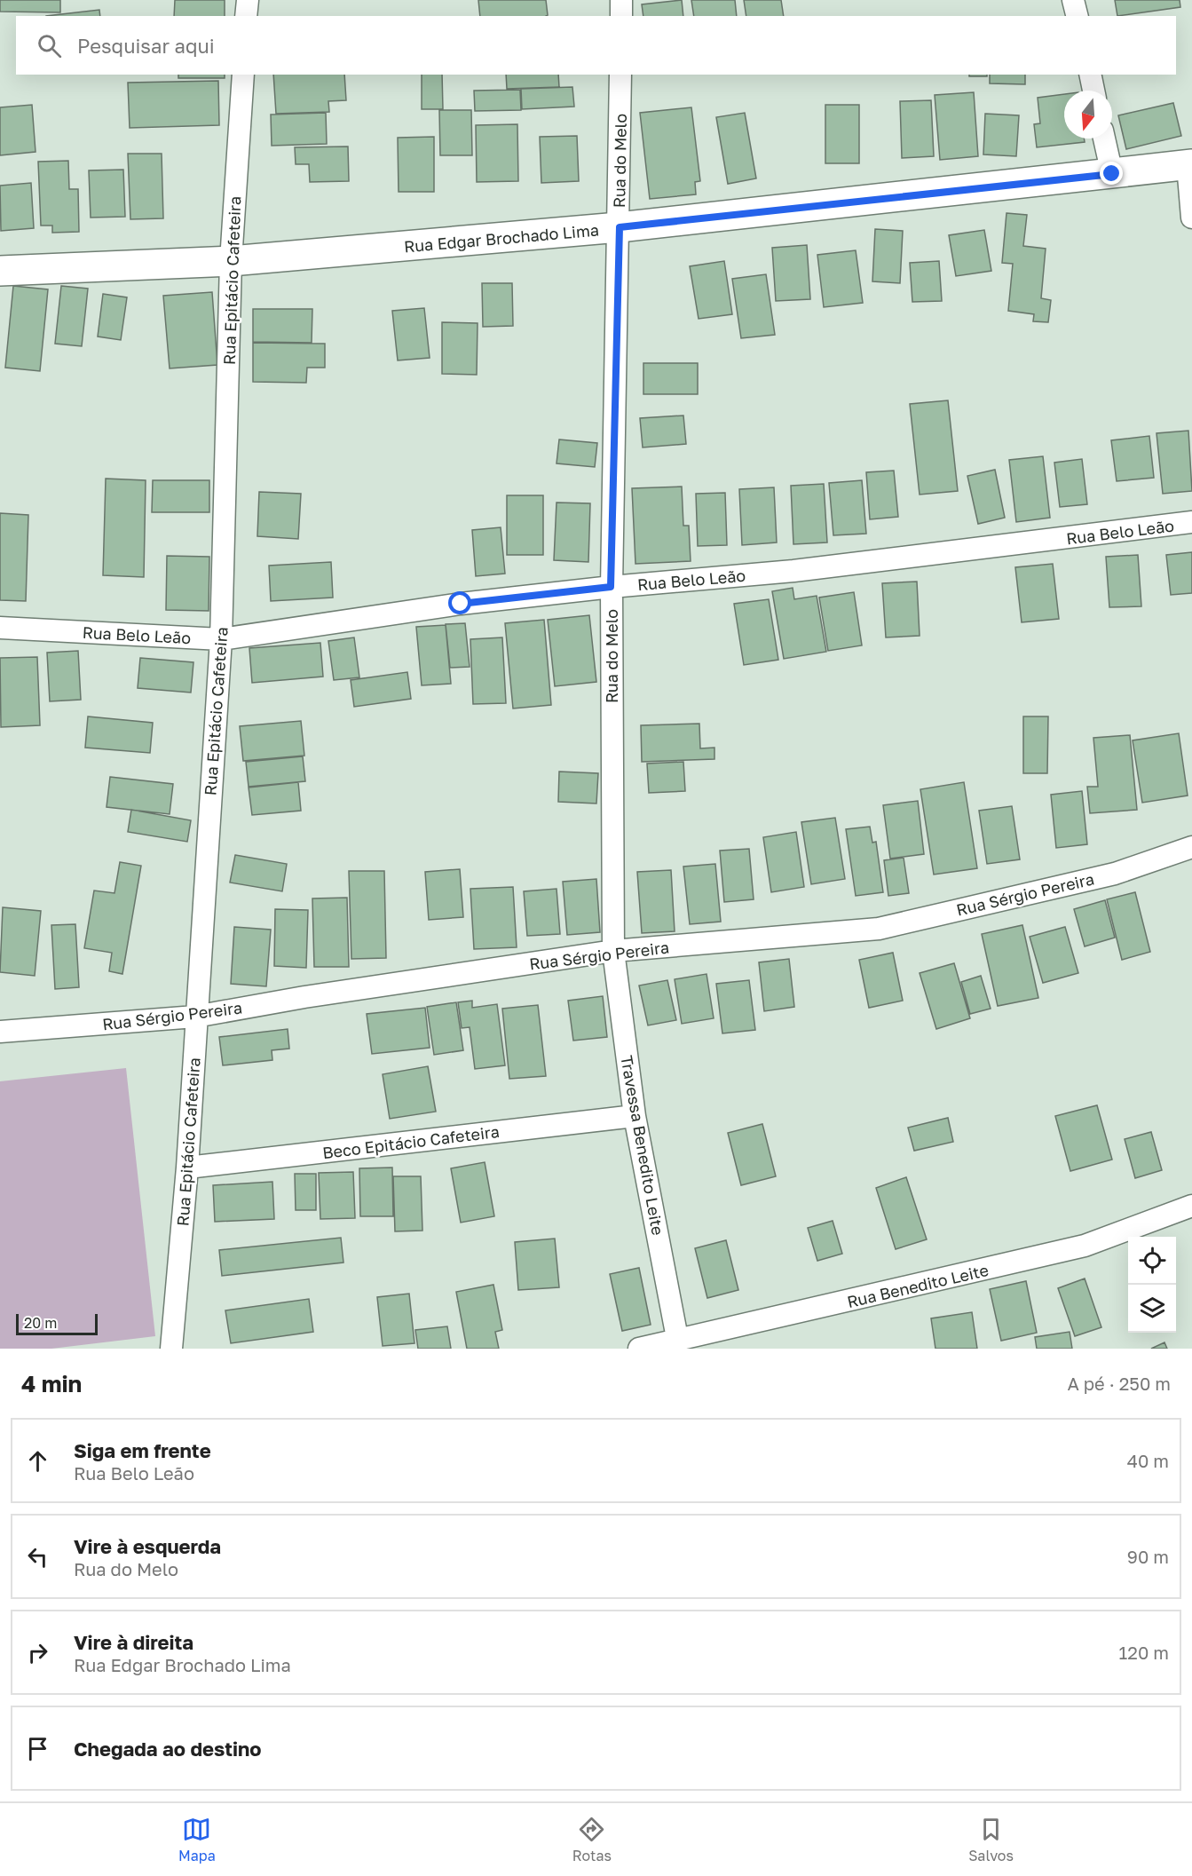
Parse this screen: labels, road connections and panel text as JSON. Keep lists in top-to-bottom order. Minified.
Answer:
{"streets":{"main road":["Rua Edgar Brochado Lima"],"street":["Rua do Melo","Rua Epitácio Cafeteira","Rua Belo Leão","Rua Sérgio Pereira","Beco Epitácio Cafeteira","Travessa Benedito Leite","Rua Benedito Leite"]},"crossings":[["Rua do Melo","Rua Edgar Brochado Lima"],["Rua do Melo","Rua Belo Leão"],["Rua do Melo","Rua Sérgio Pereira"],["Rua do Melo","Travessa Benedito Leite"],["Rua Edgar Brochado Lima","Rua Epitácio Cafeteira"],["Rua Epitácio Cafeteira","Rua Belo Leão"],["Rua Epitácio Cafeteira","Rua Sérgio Pereira"],["Rua Epitácio Cafeteira","Beco Epitácio Cafeteira"],["Rua Sérgio Pereira","Travessa Benedito Leite"],["Beco Epitácio Cafeteira","Travessa Benedito Leite"],["Travessa Benedito Leite","Rua Benedito Leite"]],"scale_bar":"20 m","north":"bottom","page":{"search":"Pesquisar aqui","scale":"20 m","heading":["4 min","A pé · 250 m"],"list":[["Siga em frente","Rua Belo Leão","40 m"],["Vire à esquerda","Rua do Melo","90 m"],["Vire à direita","Rua Edgar Brochado Lima","120 m"],"Chegada ao destino"],"nav":["Mapa","Rotas","Salvos"]}}
